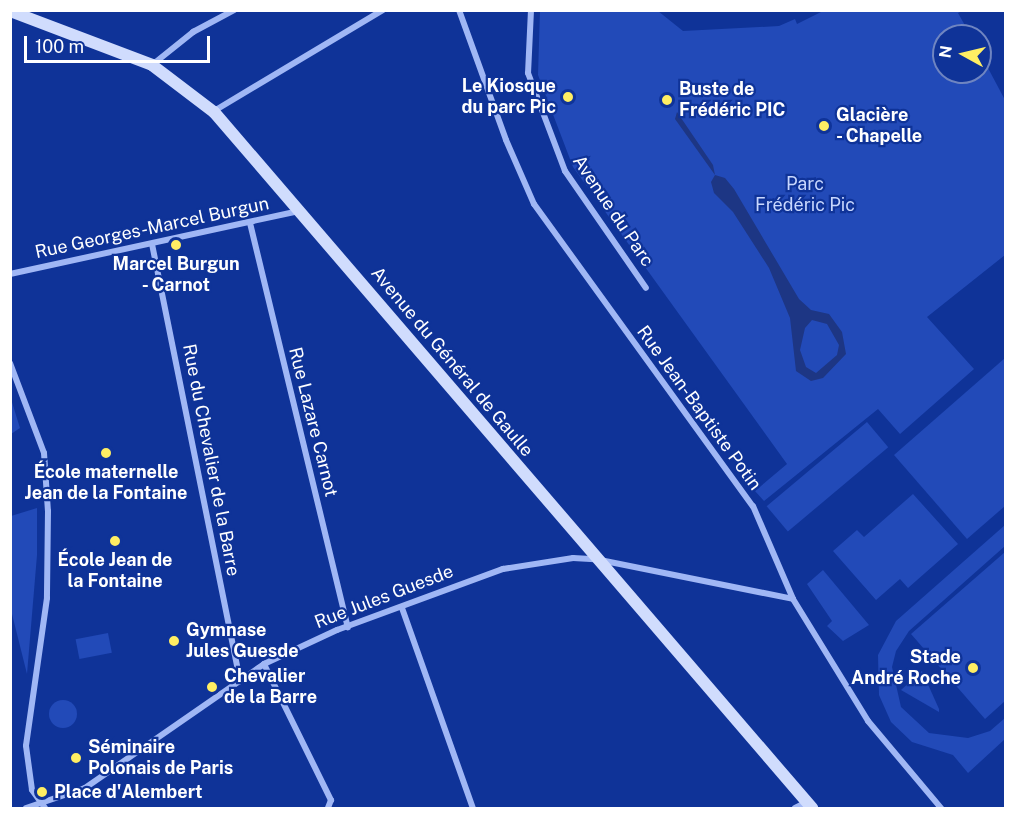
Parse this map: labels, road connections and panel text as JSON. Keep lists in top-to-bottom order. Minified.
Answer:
{"streets":{"main road":["Avenue du Général de Gaulle"],"street":["Avenue du Parc","Rue Georges-Marcel Burgun","Rue Jean-Baptiste Potin","Rue Lazare Carnot","Rue du Chevalier de la Barre","Rue Jules Guesde"]},"crossings":[["Rue Georges-Marcel Burgun","Avenue du Général de Gaulle"],["Rue Georges-Marcel Burgun","Rue Lazare Carnot"],["Rue Georges-Marcel Burgun","Rue du Chevalier de la Barre"],["Avenue du Général de Gaulle","Rue Jules Guesde"],["Rue Jean-Baptiste Potin","Rue Jules Guesde"],["Rue Lazare Carnot","Rue Jules Guesde"],["Rue du Chevalier de la Barre","Rue Jules Guesde"]],"parks":["Parc Frédéric Pic"],"places":["Le Kiosque du parc Pic","Buste de Frédéric PIC","Glacière - Chapelle","Marcel Burgun - Carnot","École maternelle Jean de la Fontaine","École Jean de la Fontaine","Gymnase Jules Guesde","Stade André Roche","Chevalier de la Barre","Séminaire Polonais de Paris","Place d'Alembert"],"scale_bar":"100 m","north":"left"}
